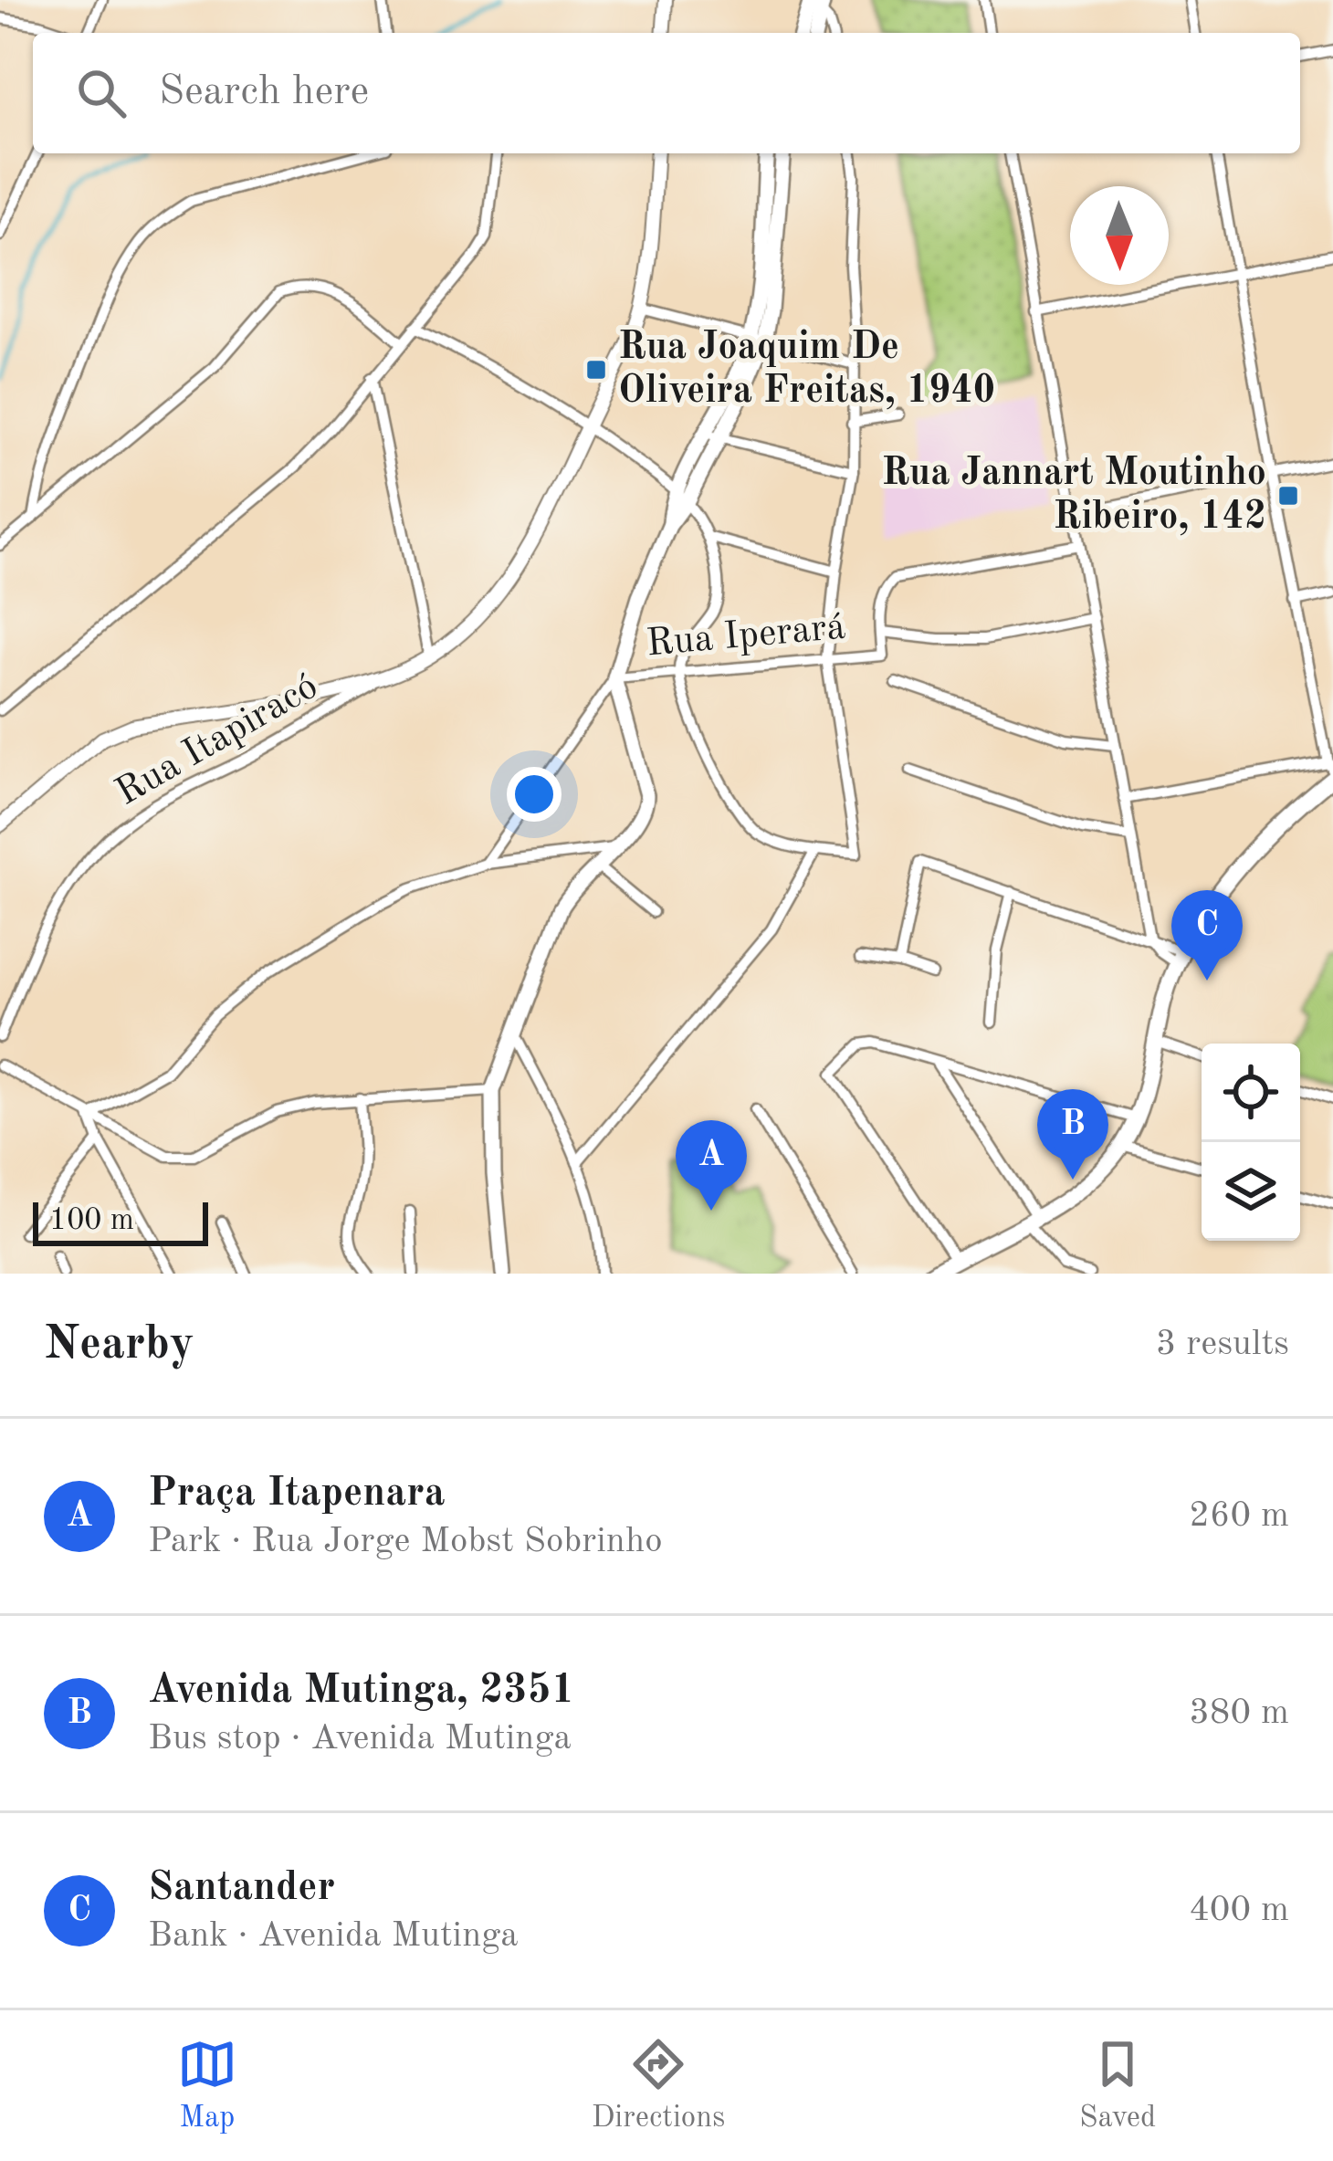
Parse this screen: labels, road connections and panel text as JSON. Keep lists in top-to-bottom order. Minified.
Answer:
{"streets":{"street":["Rua Iperará","Rua Itapiracó"]},"places":{"transit":["Rua Joaquim De Oliveira Freitas, 1940","Rua Jannart Moutinho Ribeiro, 142"]},"scale_bar":"100 m","north":"bottom","page":{"search":"Search here","pins":["C","B","A"],"scale":"100 m","heading":["Nearby","3 results"],"list":[{"mark":"A","name":"Praça Itapenara","note":"Park · Rua Jorge Mobst Sobrinho","value":"260 m"},{"mark":"B","name":"Avenida Mutinga, 2351","note":"Bus stop · Avenida Mutinga","value":"380 m"},{"mark":"C","name":"Santander","note":"Bank · Avenida Mutinga","value":"400 m"}],"nav":["Map","Directions","Saved"]}}
